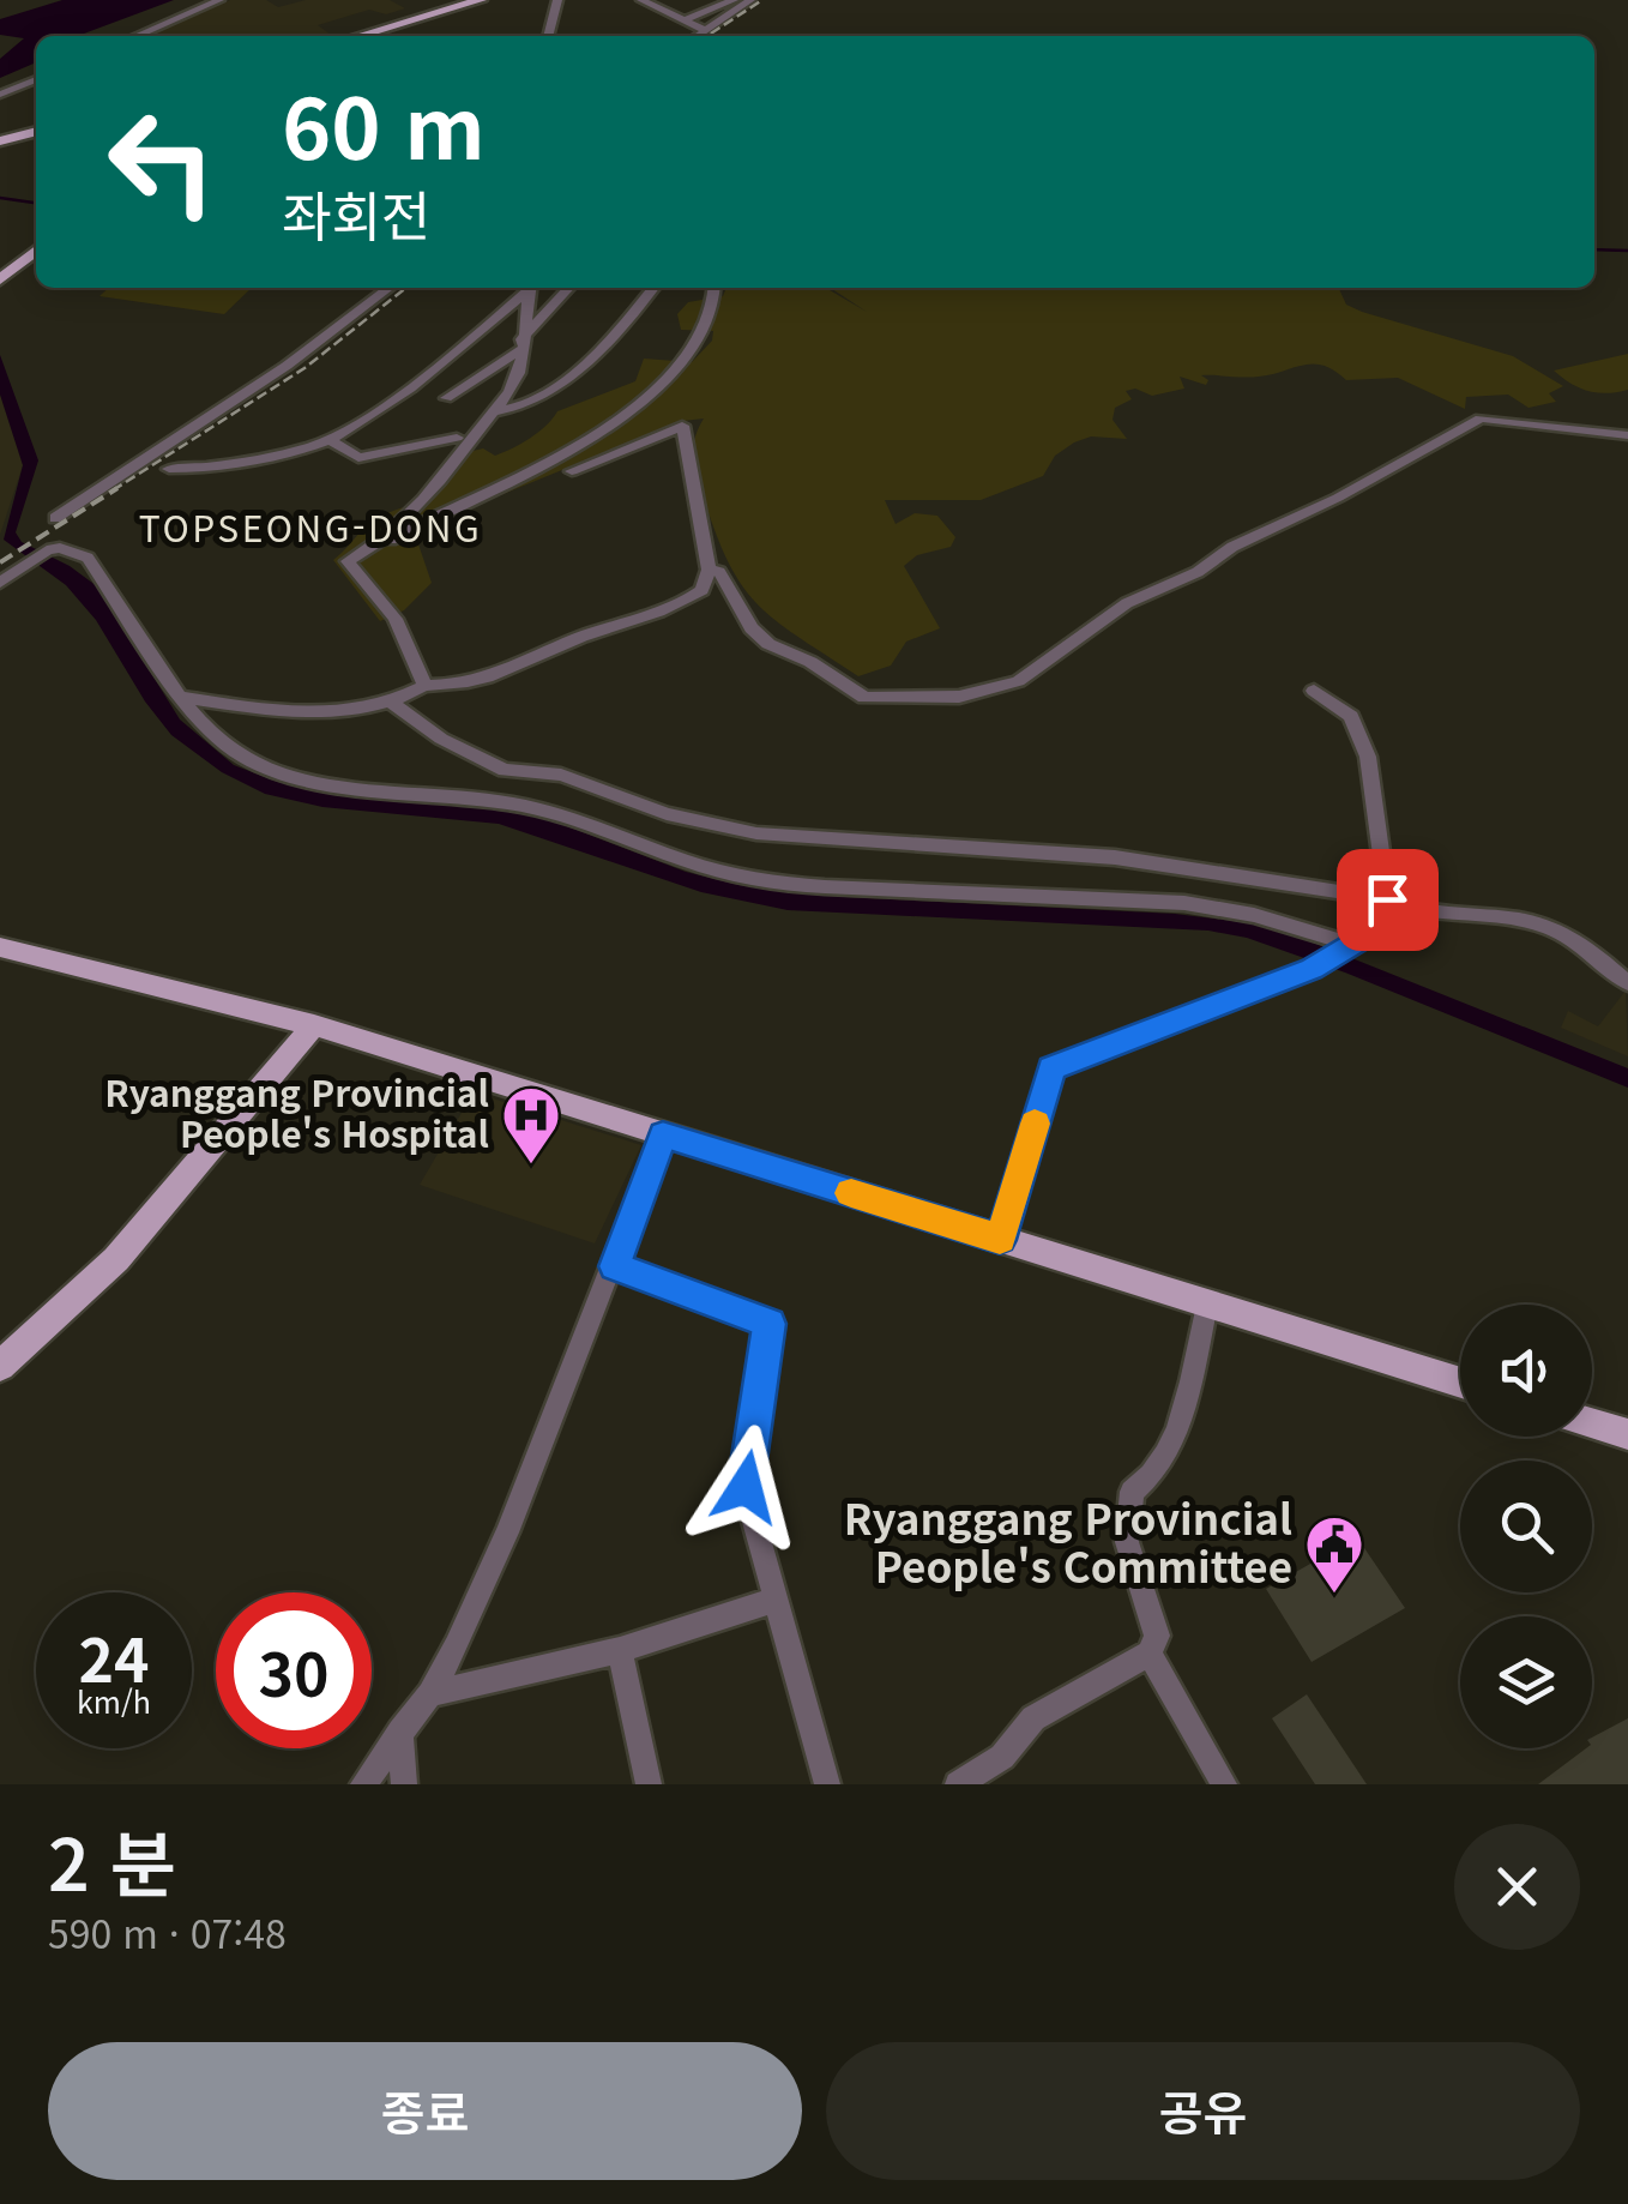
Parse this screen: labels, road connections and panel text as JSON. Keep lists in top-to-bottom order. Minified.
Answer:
{"districts":["TOPSEONG-DONG"],"places":{"hospital":["Ryanggang Provincial People's Hospital"],"public building":["Ryanggang Provincial People's Committee"]},"page":{"turn":["60 m","좌회전"],"speed":"24 km/h","limit":"30","heading":["2 분","590 m · 07:48"],"buttons":["종료","공유"]}}
